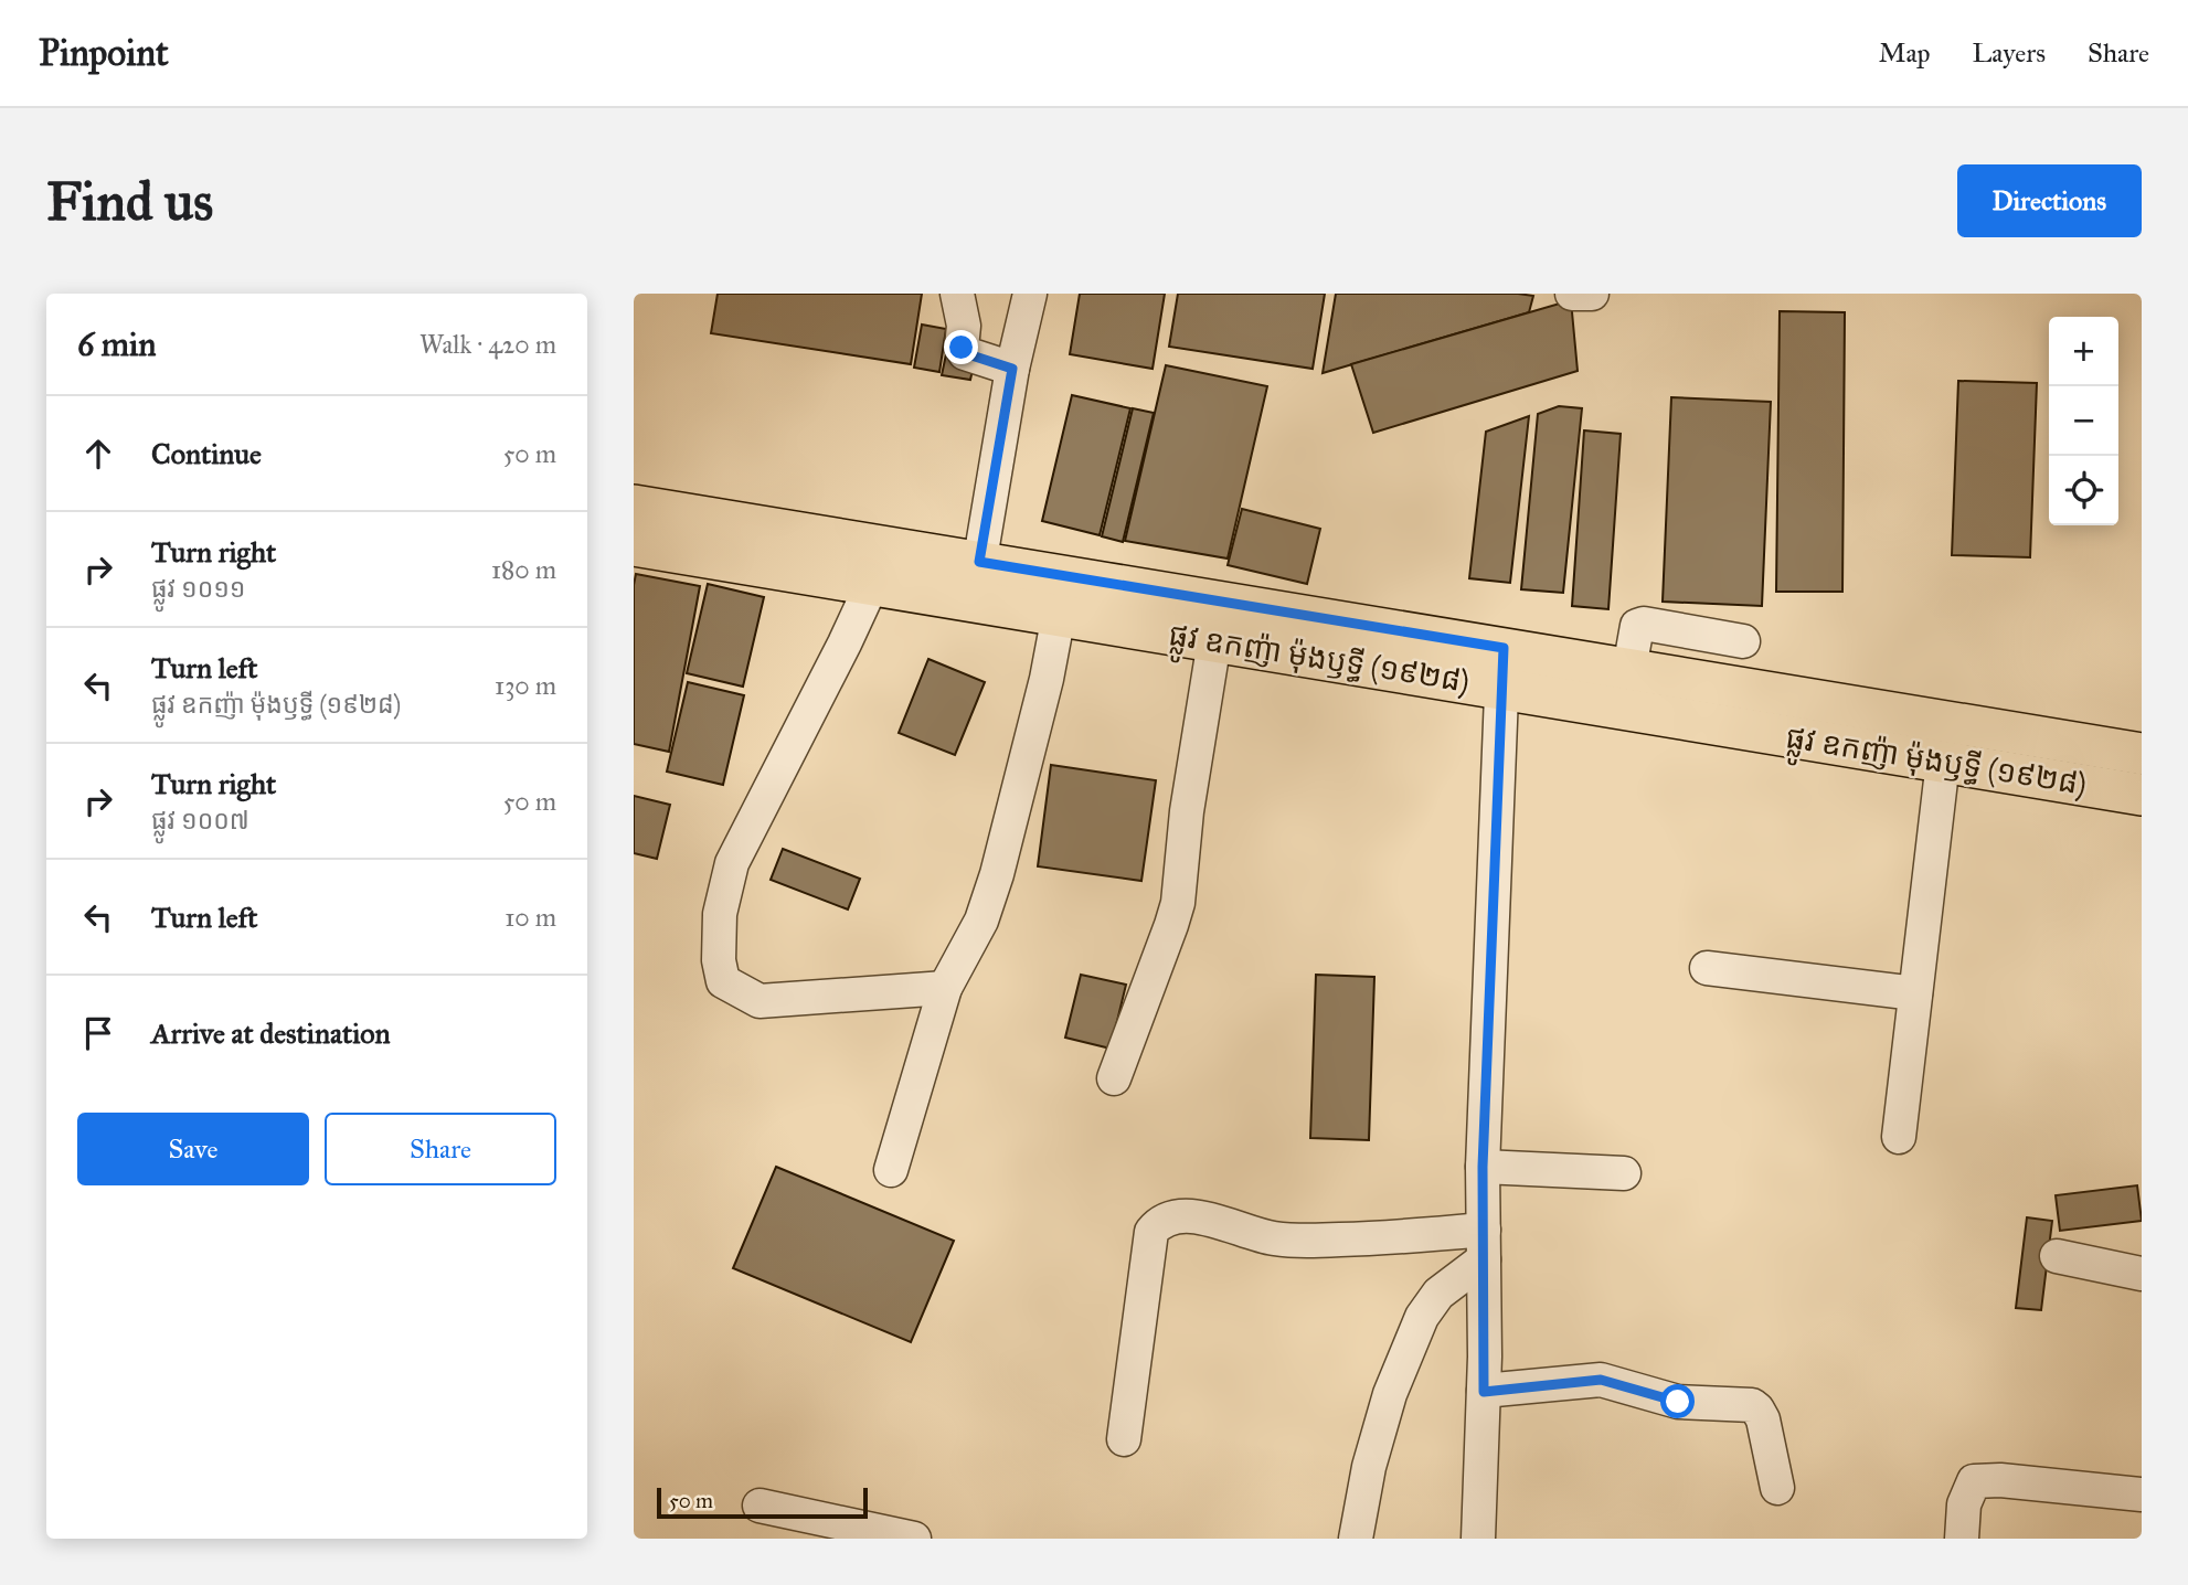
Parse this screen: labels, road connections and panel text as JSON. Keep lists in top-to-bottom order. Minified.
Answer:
{"streets":{"main road":["ផ្លូវ ឧកញ៉ា ម៉ុងឫទ្ធី (១៩២៨)"]},"scale_bar":"50 m","page":{"header":"Pinpoint","nav":["Map","Layers","Share"],"buttons":["Directions",["Save","Share"]],"title":"Find us","heading":["6 min","Walk · 420 m"],"map_buttons":["+","−"],"list":[["Continue","50 m"],["Turn right","ផ្លូវ ១០១១","180 m"],["Turn left","ផ្លូវ ឧកញ៉ា ម៉ុងឫទ្ធី (១៩២៨)","130 m"],["Turn right","ផ្លូវ ១០០៧","50 m"],["Turn left","10 m"],"Arrive at destination"],"scale":"50 m"}}
